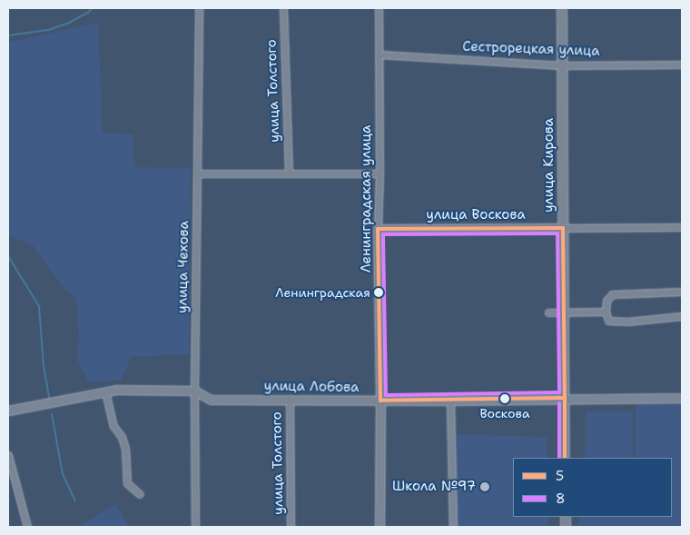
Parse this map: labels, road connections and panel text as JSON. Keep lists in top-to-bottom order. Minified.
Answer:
{"streets":{"main road":["улица Кирова"],"street":["Сестрорецкая улица","улица Толстого","Ленинградская улица","улица Воскова","улица Чехова","улица Лобова"]},"crossings":[["Сестрорецкая улица","улица Кирова"],["Сестрорецкая улица","Ленинградская улица"],["улица Толстого","улица Лобова"],["улица Кирова","улица Воскова"],["улица Кирова","улица Лобова"],["Ленинградская улица","улица Воскова"],["Ленинградская улица","улица Лобова"],["улица Чехова","улица Лобова"]],"places":["Ленинградская","Воскова","Школа №97"],"lines":["transit line 5","transit line 8"],"legend":["5","8"]}
